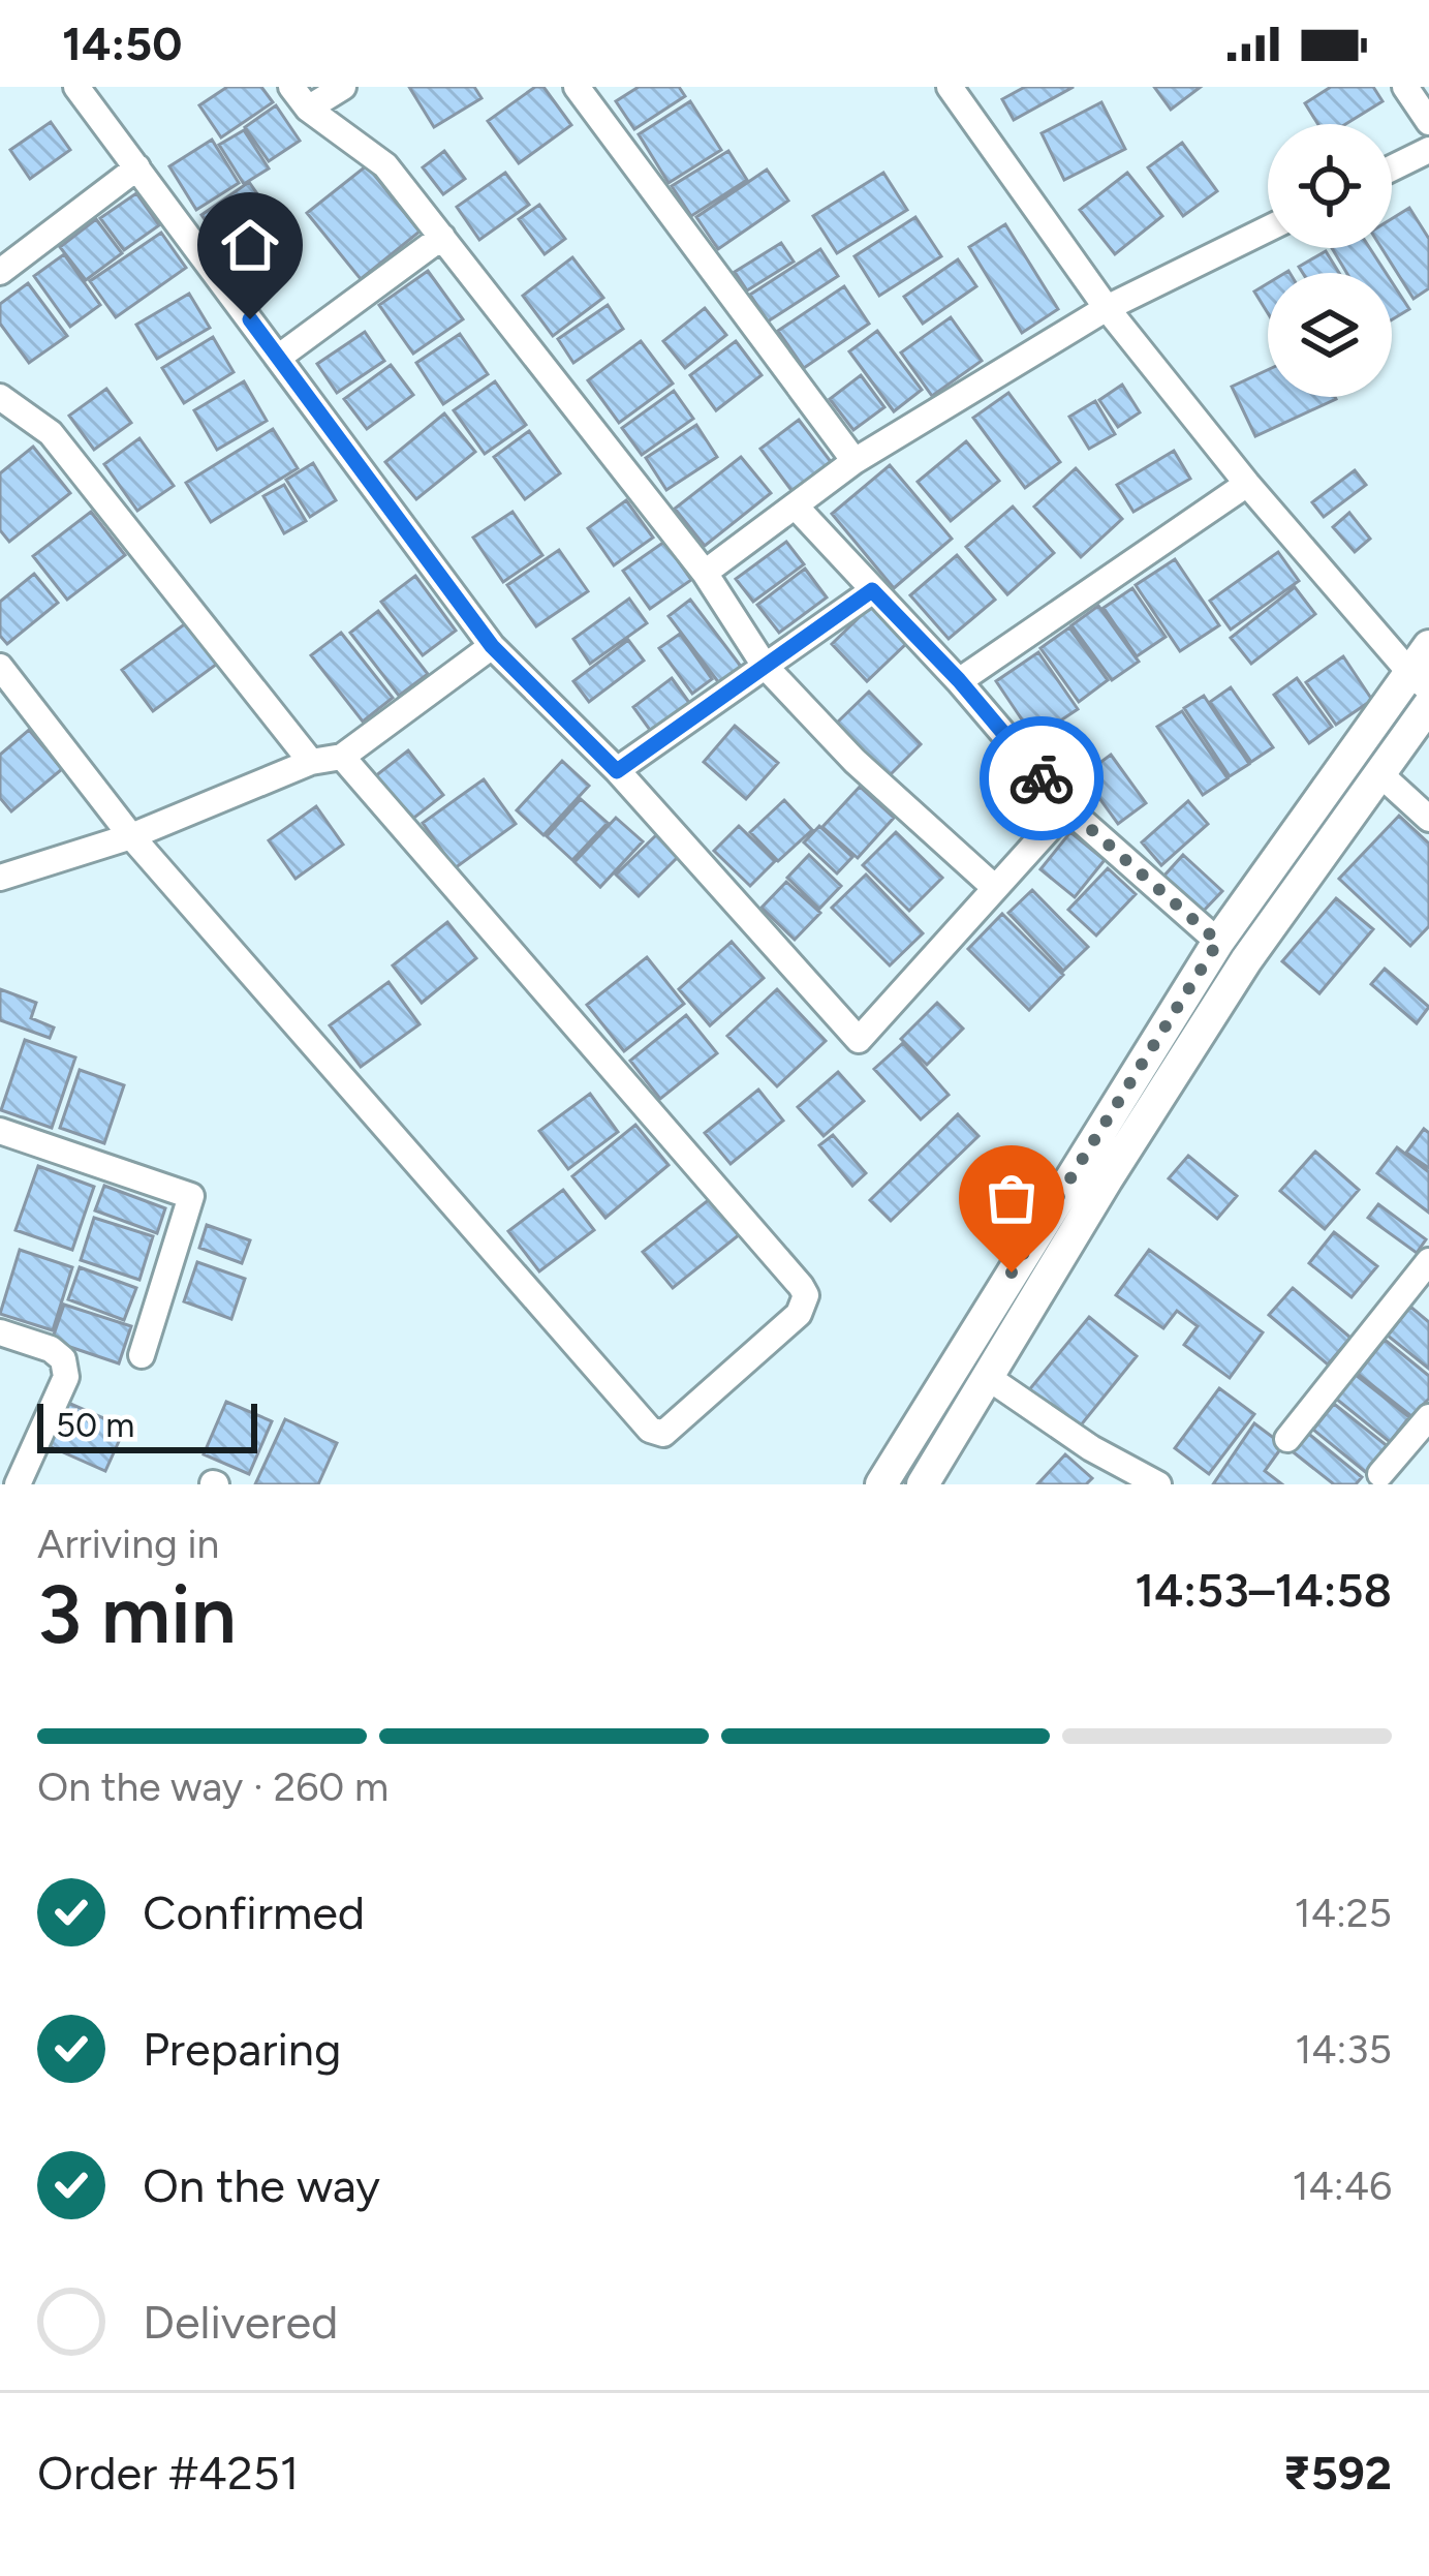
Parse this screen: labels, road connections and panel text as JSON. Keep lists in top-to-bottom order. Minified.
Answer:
{"scale_bar":"50 m","page":{"status":"14:50","scale":"50 m","heading":["3 min","Arriving in","14:53–14:58"],"panel":["Order #4251","₹592"],"bar":"On the way · 260 m","list":[["Confirmed","14:25"],["Preparing","14:35"],["On the way","14:46"],"Delivered"]}}
